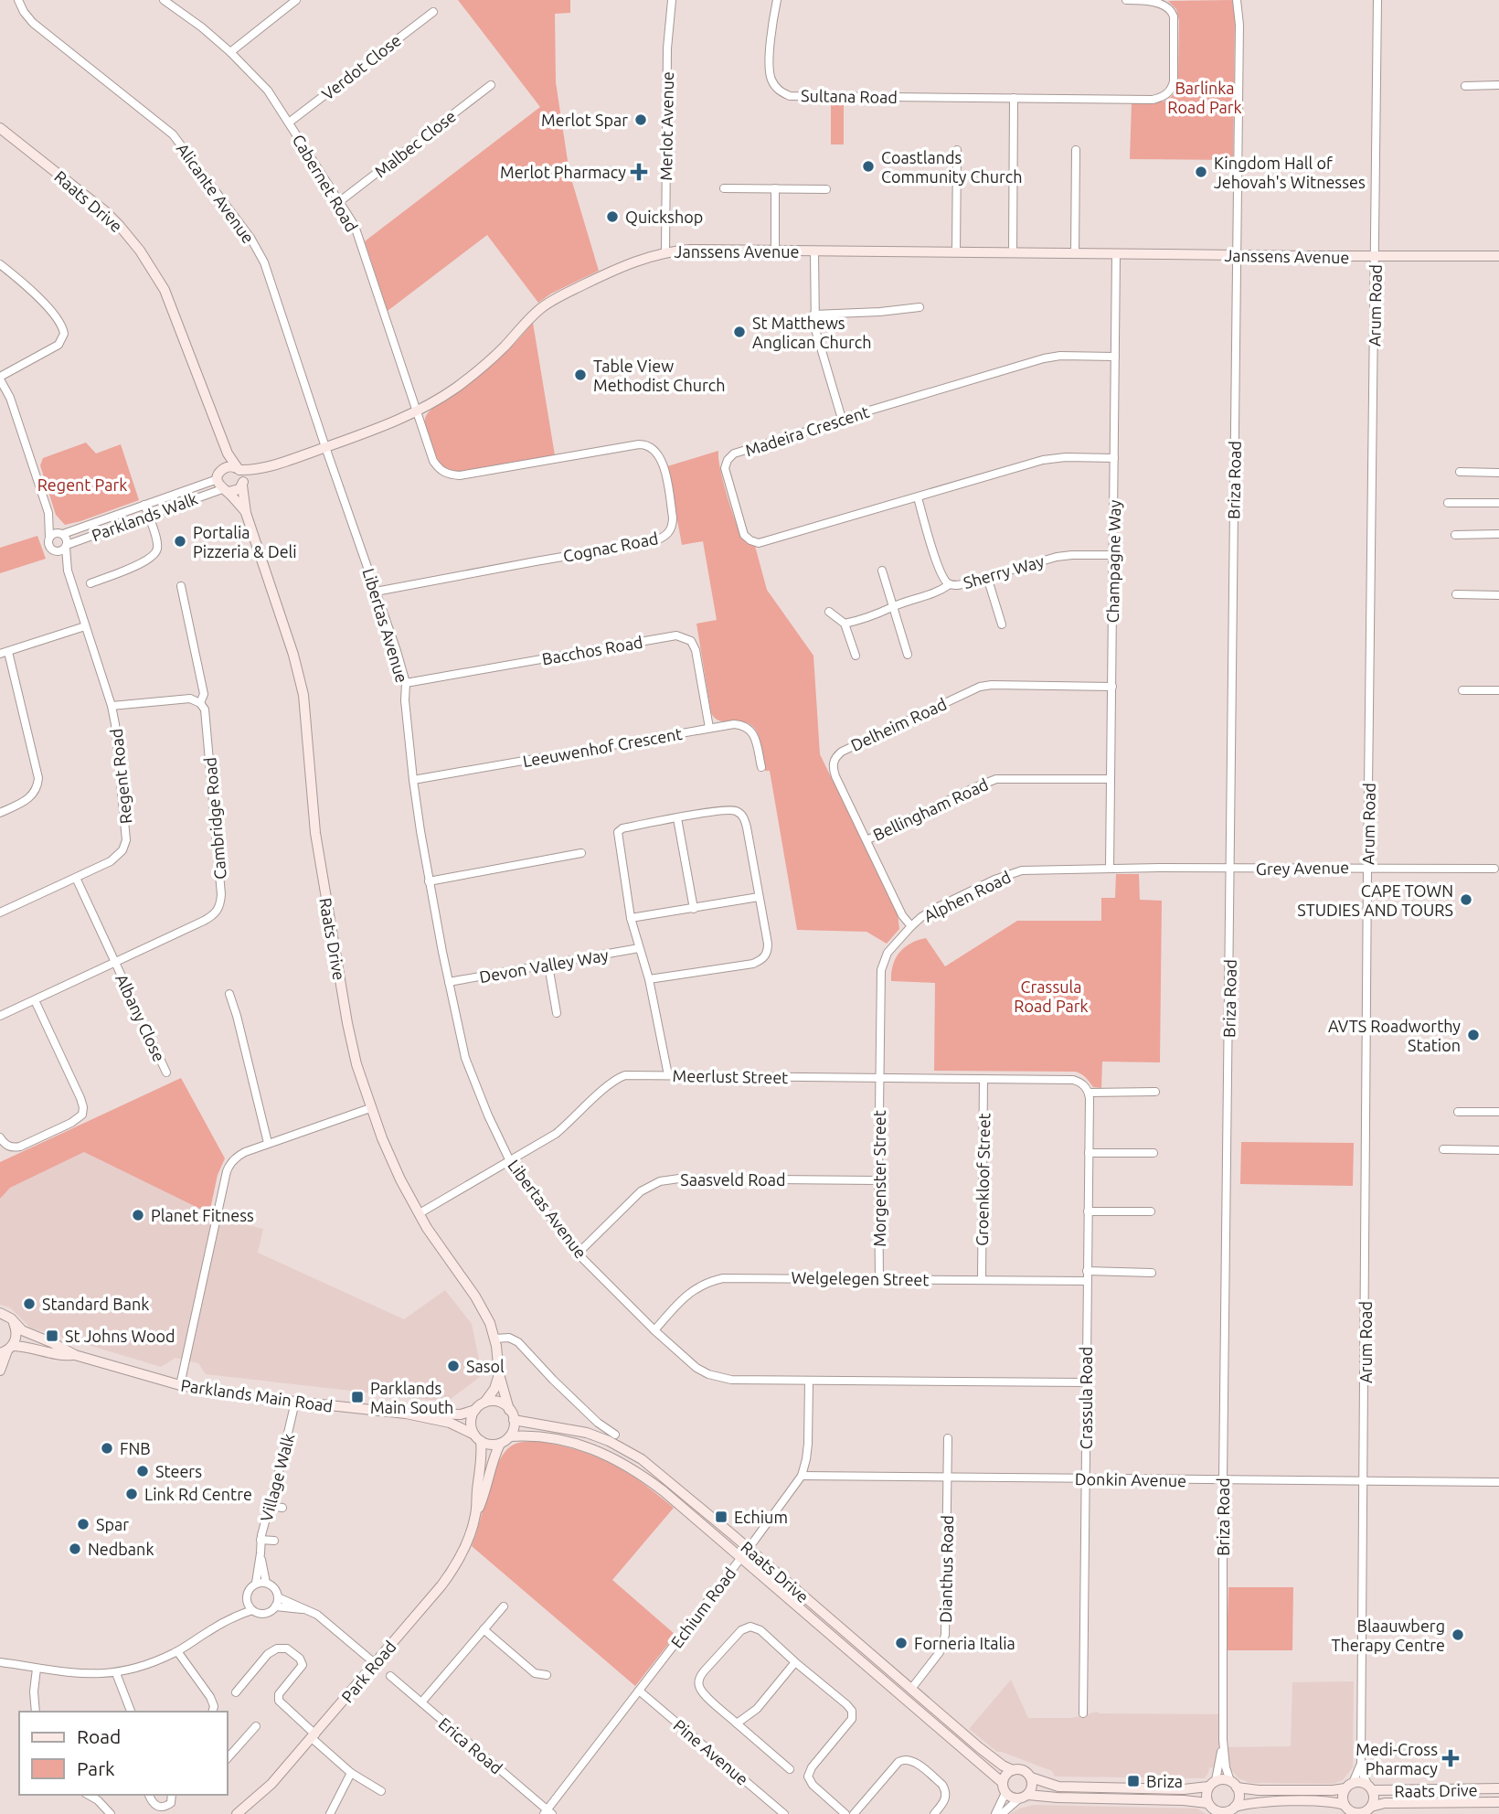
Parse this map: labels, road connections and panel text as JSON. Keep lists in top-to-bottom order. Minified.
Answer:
{"streets":{"street":["Verdot Close","Sultana Road","Merlot Avenue","Malbec Close","Cabernet Road","Alicante Avenue","Raats Drive","Janssens Avenue","Arum Road","Madeira Crescent","Briza Road","Parklands Walk","Cognac Road","Champagne Way","Sherry Way","Libertas Avenue","Bacchos Road","Delheim Road","Leeuwenhof Crescent","Regent Road","Bellingham Road","Cambridge Road","Grey Avenue","Alphen Road","Devon Valley Way","Albany Close","Meerlust Street","Morgenster Street","Saasveld Road","Groenkloof Street","Welgelegen Street","Parklands Main Road","Crassula Road","Village Walk","Donkin Avenue","Dianthus Road","Echium Road","Park Road","Erica Road","Pine Avenue"]},"crossings":[["Verdot Close","Cabernet Road"],["Merlot Avenue","Janssens Avenue"],["Malbec Close","Cabernet Road"],["Cabernet Road","Janssens Avenue"],["Cabernet Road","Cognac Road"],["Alicante Avenue","Janssens Avenue"],["Alicante Avenue","Libertas Avenue"],["Raats Drive","Janssens Avenue"],["Raats Drive","Arum Road"],["Raats Drive","Parklands Walk"],["Raats Drive","Meerlust Street"],["Raats Drive","Parklands Main Road"],["Raats Drive","Dianthus Road"],["Raats Drive","Echium Road"],["Raats Drive","Park Road"],["Janssens Avenue","Arum Road"],["Janssens Avenue","Briza Road"],["Janssens Avenue","Parklands Walk"],["Janssens Avenue","Cognac Road"],["Janssens Avenue","Champagne Way"],["Janssens Avenue","Libertas Avenue"],["Arum Road","Grey Avenue"],["Arum Road","Donkin Avenue"],["Madeira Crescent","Champagne Way"],["Madeira Crescent","Sherry Way"],["Briza Road","Grey Avenue"],["Briza Road","Donkin Avenue"],["Parklands Walk","Regent Road"],["Cognac Road","Libertas Avenue"],["Champagne Way","Sherry Way"],["Champagne Way","Delheim Road"],["Champagne Way","Bellingham Road"],["Champagne Way","Grey Avenue"],["Champagne Way","Alphen Road"],["Libertas Avenue","Bacchos Road"],["Libertas Avenue","Leeuwenhof Crescent"],["Libertas Avenue","Devon Valley Way"],["Libertas Avenue","Meerlust Street"],["Libertas Avenue","Saasveld Road"],["Libertas Avenue","Welgelegen Street"],["Libertas Avenue","Crassula Road"],["Libertas Avenue","Echium Road"],["Bacchos Road","Leeuwenhof Crescent"],["Delheim Road","Bellingham Road"],["Delheim Road","Alphen Road"],["Regent Road","Albany Close"],["Cambridge Road","Albany Close"],["Grey Avenue","Alphen Road"],["Alphen Road","Meerlust Street"],["Alphen Road","Morgenster Street"],["Meerlust Street","Morgenster Street"],["Meerlust Street","Groenkloof Street"],["Meerlust Street","Crassula Road"],["Morgenster Street","Saasveld Road"],["Morgenster Street","Welgelegen Street"],["Groenkloof Street","Welgelegen Street"],["Welgelegen Street","Crassula Road"],["Parklands Main Road","Village Walk"],["Parklands Main Road","Park Road"],["Crassula Road","Donkin Avenue"],["Donkin Avenue","Dianthus Road"],["Donkin Avenue","Echium Road"],["Echium Road","Erica Road"],["Echium Road","Pine Avenue"]],"parks":["Barlinka Road Park","Regent Park","Crassula Road Park"],"places":{"other":["Merlot Spar","Coastlands Community Church","Kingdom Hall of Jehovah's Witnesses","Quickshop","St Matthews Anglican Church","Table View Methodist Church","Portalia Pizzeria & Deli","CAPE TOWN STUDIES AND TOURS","AVTS Roadworthy Station","Planet Fitness","Standard Bank","Sasol","FNB","Steers","Link Rd Centre","Spar","Nedbank","Blaauwberg Therapy Centre","Forneria Italia"],"health":["Merlot Pharmacy","Medi-Cross Pharmacy"],"transit":["St Johns Wood","Parklands Main South","Echium","Briza"]},"legend":["Road","Park"]}
